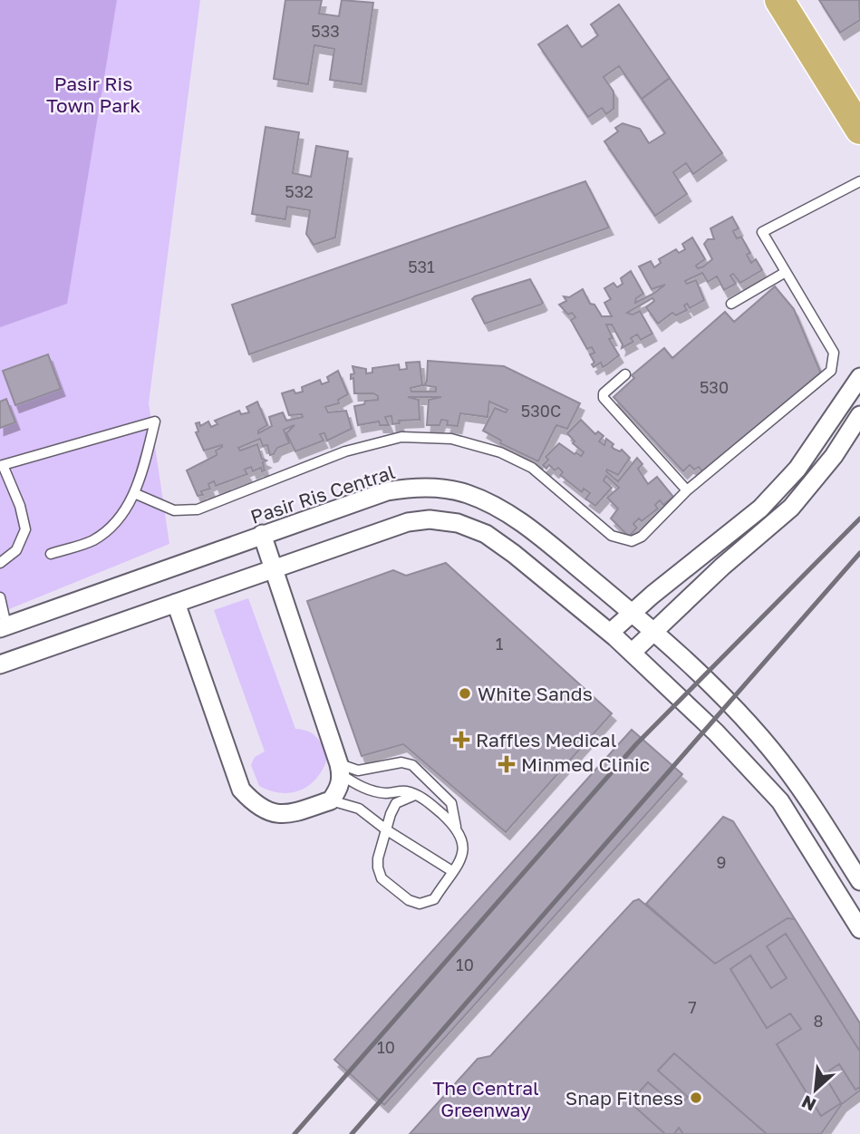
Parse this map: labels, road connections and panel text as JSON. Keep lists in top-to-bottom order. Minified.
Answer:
{"streets":{"street":["Pasir Ris Central"]},"parks":["Pasir Ris Town Park","The Central Greenway"],"places":{"other":["White Sands","Snap Fitness"],"health":["Raffles Medical","Minmed Clinic"]},"house_numbers":["533","532","531","530","530C","1","9","10","7","8","10"],"north":"bottom left"}
